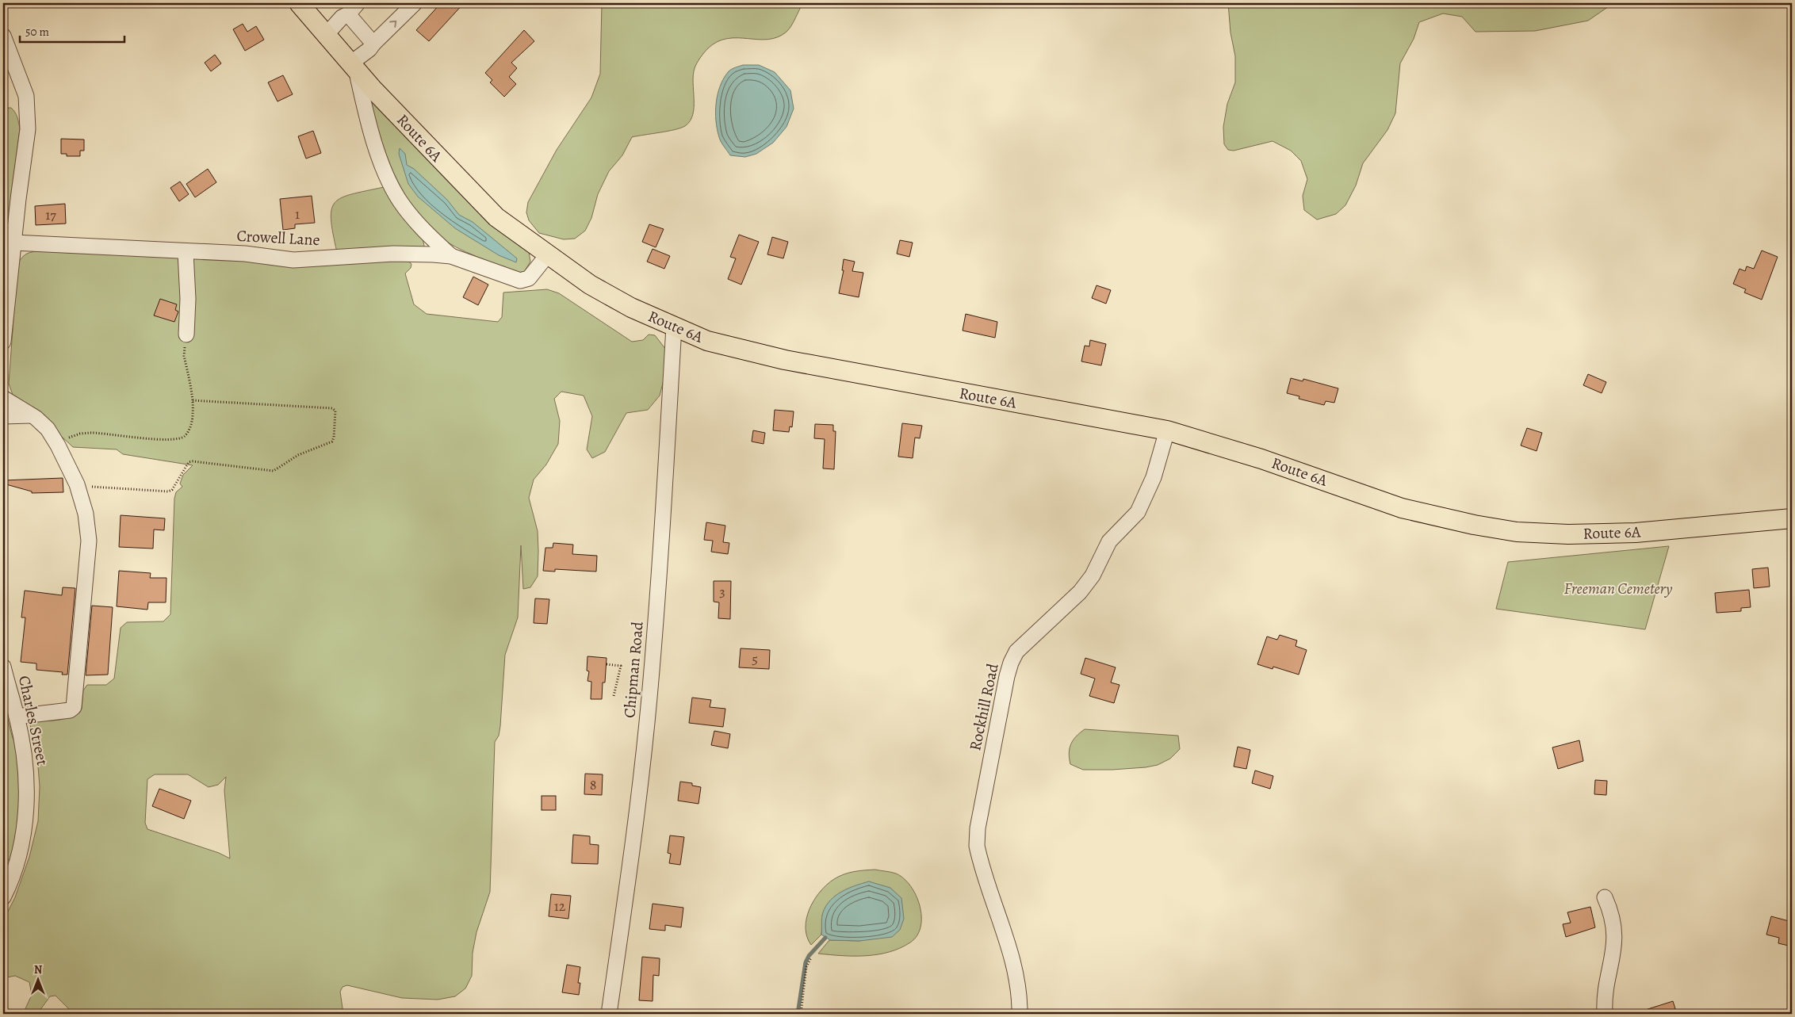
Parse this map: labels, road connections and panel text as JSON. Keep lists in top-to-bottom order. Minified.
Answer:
{"streets":{"main road":["Route 6A"],"street":["Crowell Lane","Chipman Road","Rockhill Road","Charles Street"]},"crossings":[["Route 6A","Crowell Lane"],["Route 6A","Chipman Road"],["Route 6A","Rockhill Road"]],"parks":["Freeman Cemetery"],"house_numbers":["1","17","3","5","8","12"],"scale_bar":"50 m","north":"top"}
